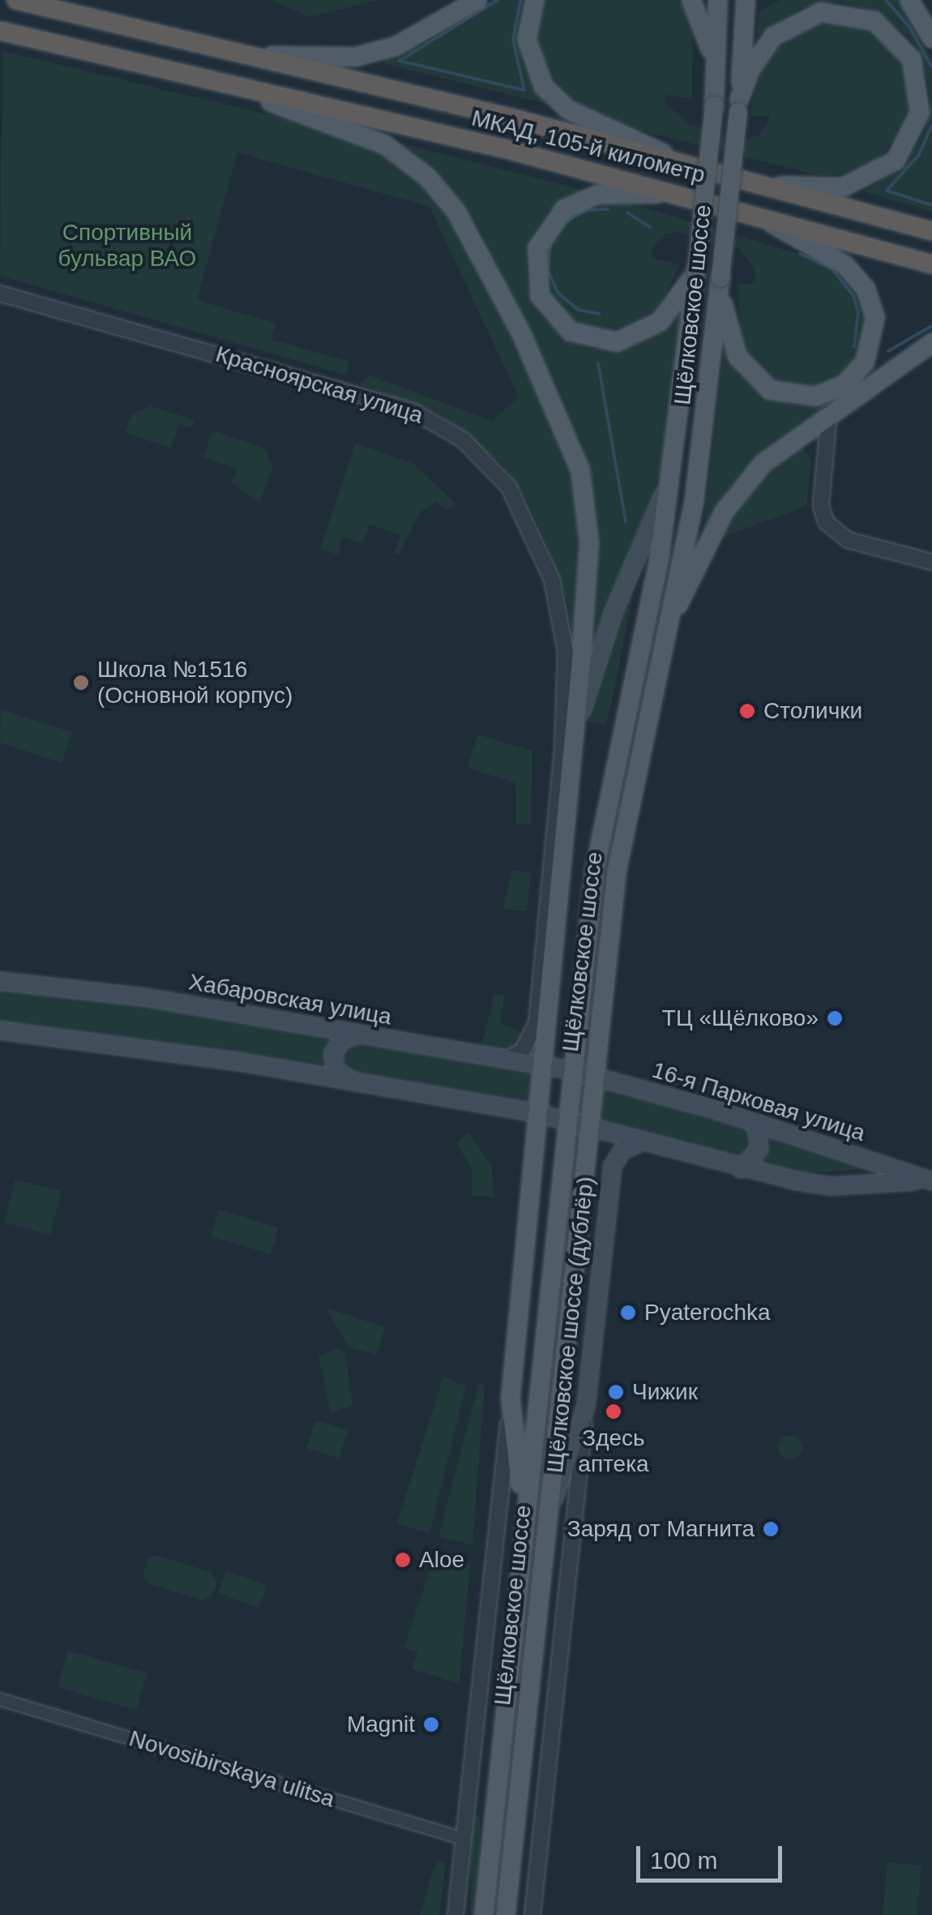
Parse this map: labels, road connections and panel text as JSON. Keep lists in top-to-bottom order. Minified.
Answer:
{"streets":{"highway":["МКАД, 105-й километр"],"main road":["Щёлковское шоссе","Хабаровская улица","16-я Парковая улица","Щёлковское шоссе (дублёр)"],"street":["Красноярская улица","Novosibirskaya ulitsa"]},"crossings":[["МКАД, 105-й километр","Щёлковское шоссе (дублёр)"],["Щёлковское шоссе","Хабаровская улица"],["Щёлковское шоссе","16-я Парковая улица"],["Щёлковское шоссе","Щёлковское шоссе (дублёр)"],["Красноярская улица","Хабаровская улица"],["Хабаровская улица","16-я Парковая улица"],["Хабаровская улица","Щёлковское шоссе (дублёр)"],["16-я Парковая улица","Щёлковское шоссе (дублёр)"],["Щёлковское шоссе (дублёр)","Novosibirskaya ulitsa"]],"parks":["Спортивный бульвар ВАО"],"places":["Школа №1516 (Основной корпус)","Столички","ТЦ «Щёлково»","Pyaterochka","Чижик","Здесь аптека","Заряд от Магнита","Aloe","Magnit"],"scale_bar":"100 m"}
